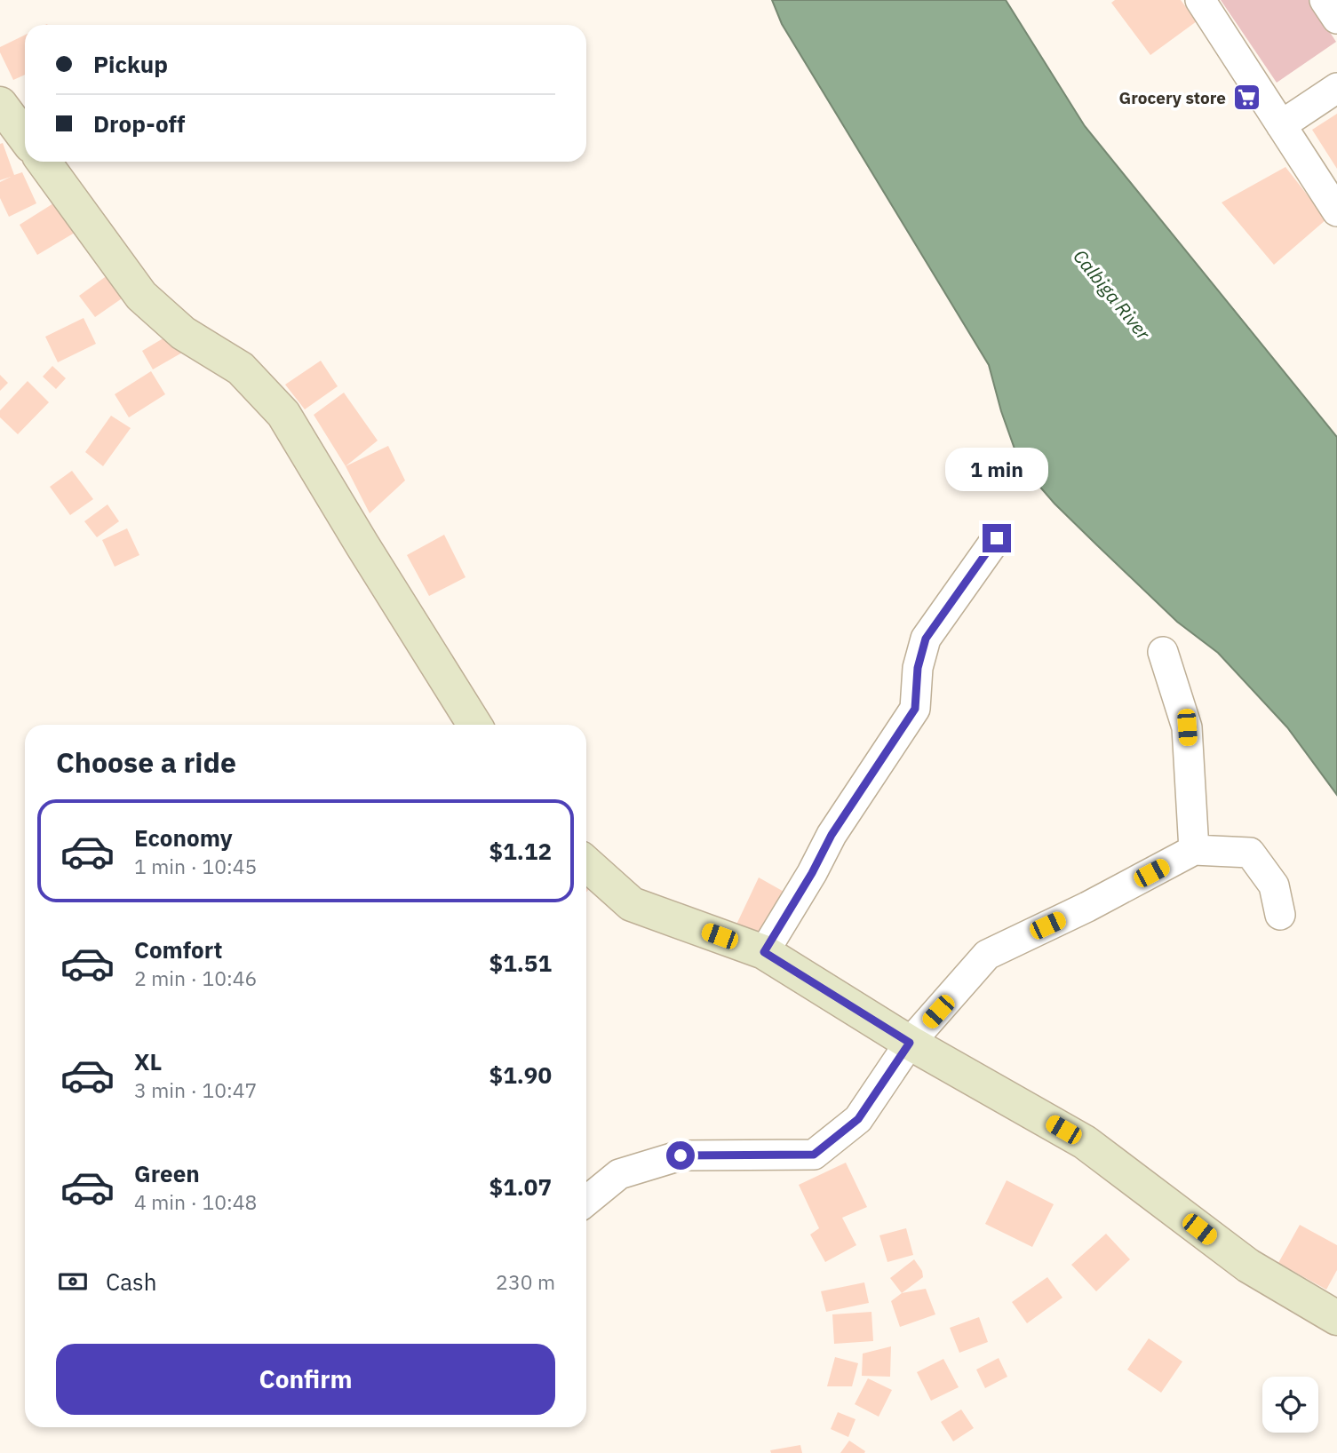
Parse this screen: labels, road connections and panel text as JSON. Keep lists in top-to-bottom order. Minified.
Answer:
{"water":["Calbiga River"],"places":{"supermarket":["Grocery store"]},"page":{"banner":["Pickup","Drop-off"],"bubble":"1 min","heading":"Choose a ride","list":[{"name":"Economy","note":"1 min · 10:45","value":"$1.12"},{"name":"Comfort","note":"2 min · 10:46","value":"$1.51"},{"name":"XL","note":"3 min · 10:47","value":"$1.90"},{"name":"Green","note":"4 min · 10:48","value":"$1.07"}],"pay":["Cash","230 m"],"buttons":"Confirm"}}
